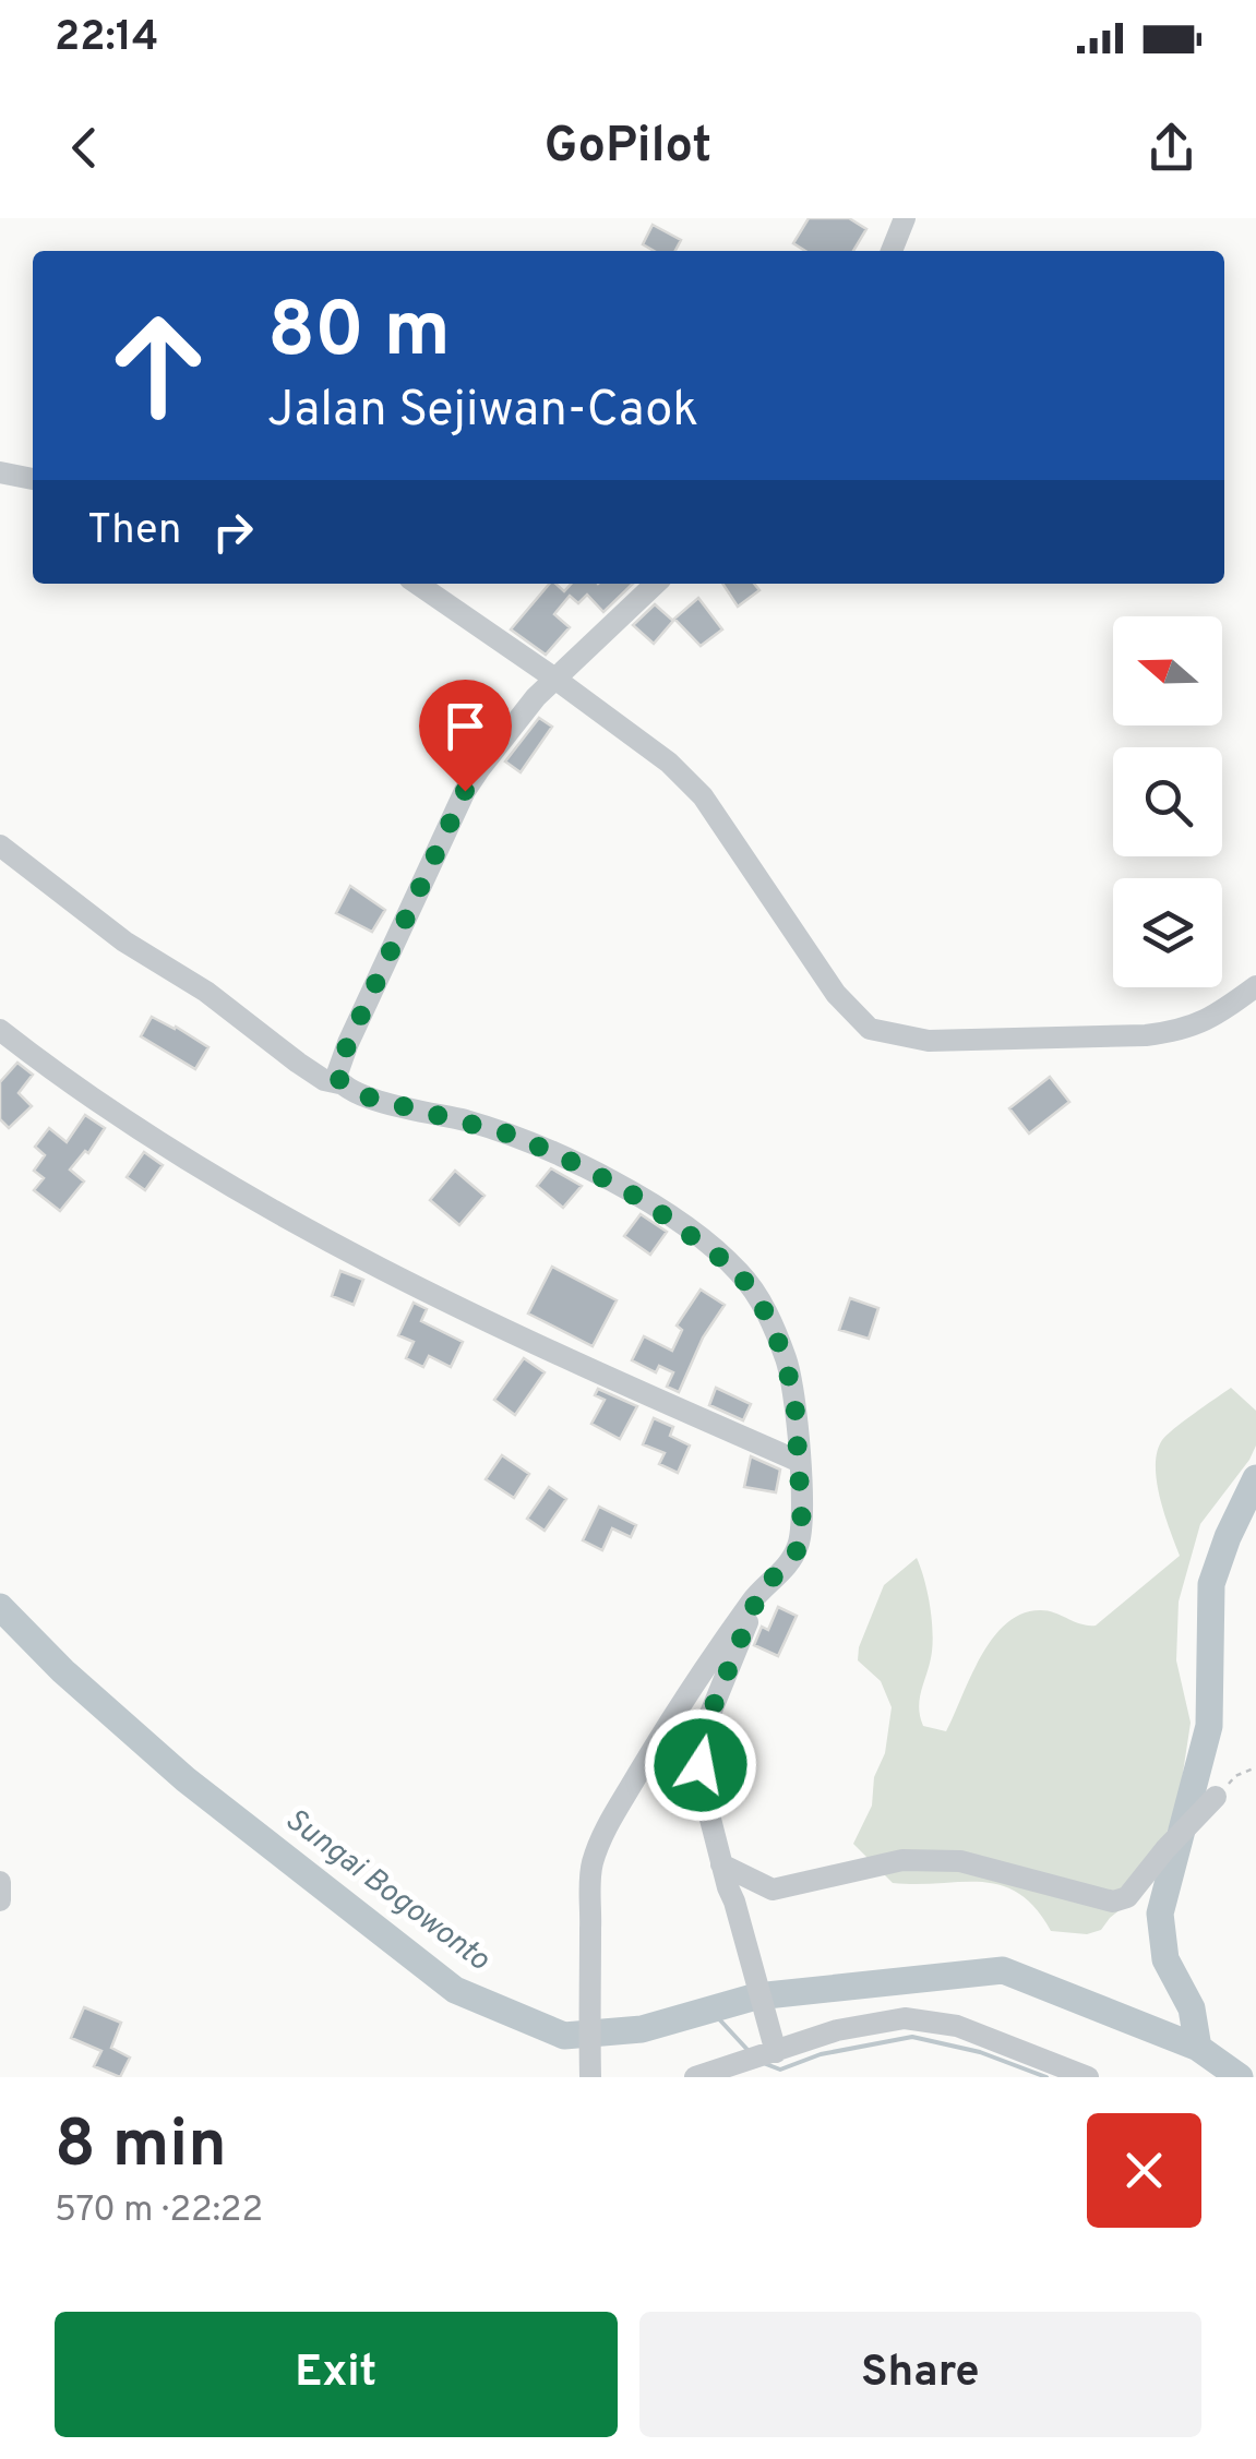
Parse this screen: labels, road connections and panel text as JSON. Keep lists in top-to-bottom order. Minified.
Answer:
{"water":["Sungai Bogowonto"],"north":"left","page":{"status":"22:14","header":"GoPilot","turn":["80 m","Jalan Sejiwan-Caok"],"then":"Then","heading":["8 min","570 m · 22:22"],"buttons":["Exit","Share"]}}
